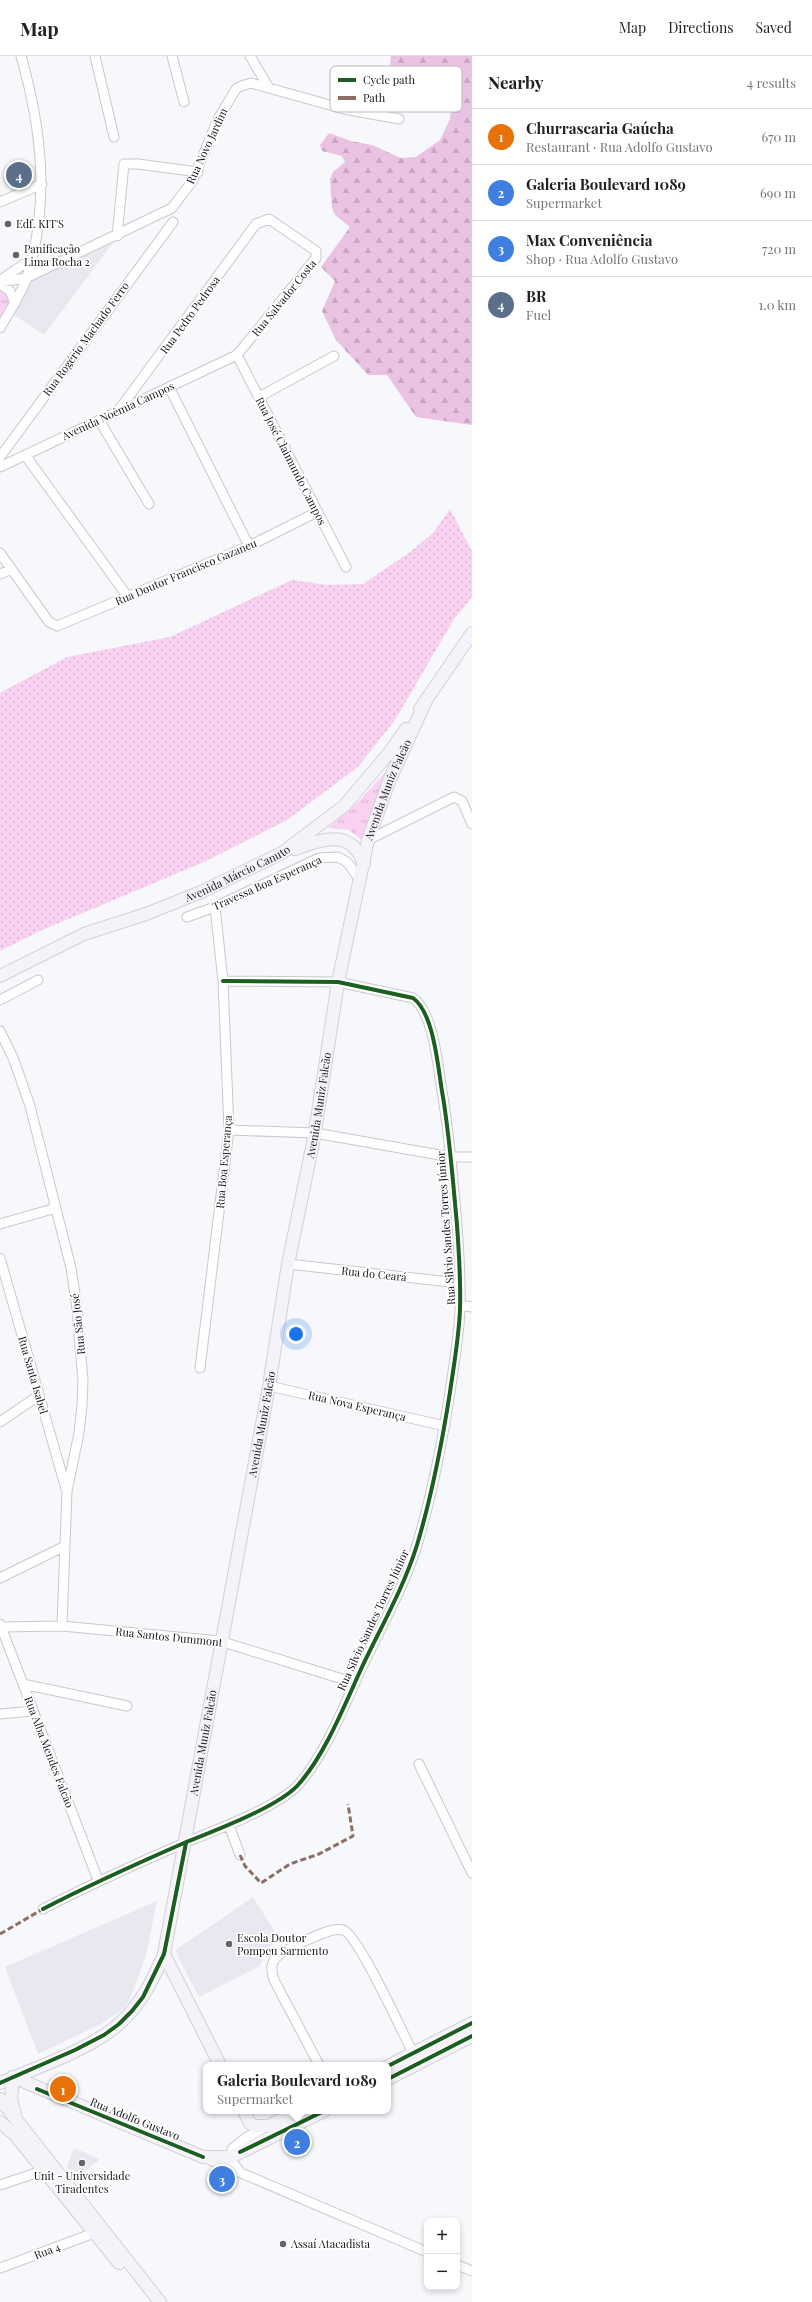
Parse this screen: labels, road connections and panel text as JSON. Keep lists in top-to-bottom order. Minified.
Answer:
{"streets":{"main road":["Avenida Muniz Falcão","Avenida Márcio Canuto","Rua Adolfo Gustavo"],"street":["Rua Novo Jardim","Rua Salvador Costa","Rua Pedro Pedrosa","Rua Rogério Machado Ferro","Avenida Noêmia Campos","Rua José Claimundo Campos","Rua Doutor Francisco Gazaneu","Travessa Boa Esperança","Rua Boa Esperança","Rua Silvio Sandes Torres Júnior","Rua do Ceará","Rua São José","Rua Santa Isabel","Rua Nova Esperança","Rua Santos Dummont","Rua Alba Mendes Falcão","Rua 4"]},"crossings":[["Rua Salvador Costa","Rua Pedro Pedrosa"],["Rua Salvador Costa","Avenida Noêmia Campos"],["Rua Salvador Costa","Rua José Claimundo Campos"],["Rua Pedro Pedrosa","Avenida Noêmia Campos"],["Avenida Noêmia Campos","Rua José Claimundo Campos"],["Rua José Claimundo Campos","Rua Doutor Francisco Gazaneu"],["Avenida Muniz Falcão","Avenida Márcio Canuto"],["Avenida Muniz Falcão","Travessa Boa Esperança"],["Avenida Muniz Falcão","Rua Silvio Sandes Torres Júnior"],["Avenida Muniz Falcão","Rua do Ceará"],["Avenida Muniz Falcão","Rua Nova Esperança"],["Avenida Muniz Falcão","Rua Santos Dummont"],["Avenida Muniz Falcão","Rua Adolfo Gustavo"],["Travessa Boa Esperança","Rua Boa Esperança"],["Rua Boa Esperança","Rua Silvio Sandes Torres Júnior"],["Rua Silvio Sandes Torres Júnior","Rua do Ceará"],["Rua Silvio Sandes Torres Júnior","Rua Nova Esperança"],["Rua Silvio Sandes Torres Júnior","Rua Santos Dummont"],["Rua Silvio Sandes Torres Júnior","Rua Alba Mendes Falcão"],["Rua São José","Rua Santa Isabel"],["Rua São José","Rua Santos Dummont"],["Rua Santos Dummont","Rua Alba Mendes Falcão"]],"places":["Edf. KIT'S","Panificação Lima Rocha 2","Escola Doutor Pompeu Sarmento","Unit - Universidade Tiradentes","Assaí Atacadista"],"legend":["Cycle path","Path"],"page":{"header":"Map","nav":["Map","Directions","Saved"],"heading":["Nearby","4 results"],"list":[{"mark":"1","name":"Churrascaria Gaúcha","note":"Restaurant · Rua Adolfo Gustavo","value":"670 m"},{"mark":"2","name":"Galeria Boulevard 1089","note":"Supermarket","value":"690 m"},{"mark":"3","name":"Max Conveniência","note":"Shop · Rua Adolfo Gustavo","value":"720 m"},{"mark":"4","name":"BR","note":"Fuel","value":"1.0 km"}],"pins":["4","1","2","3"],"popup":["Galeria Boulevard 1089","Supermarket"],"map_buttons":["+","−"]}}
